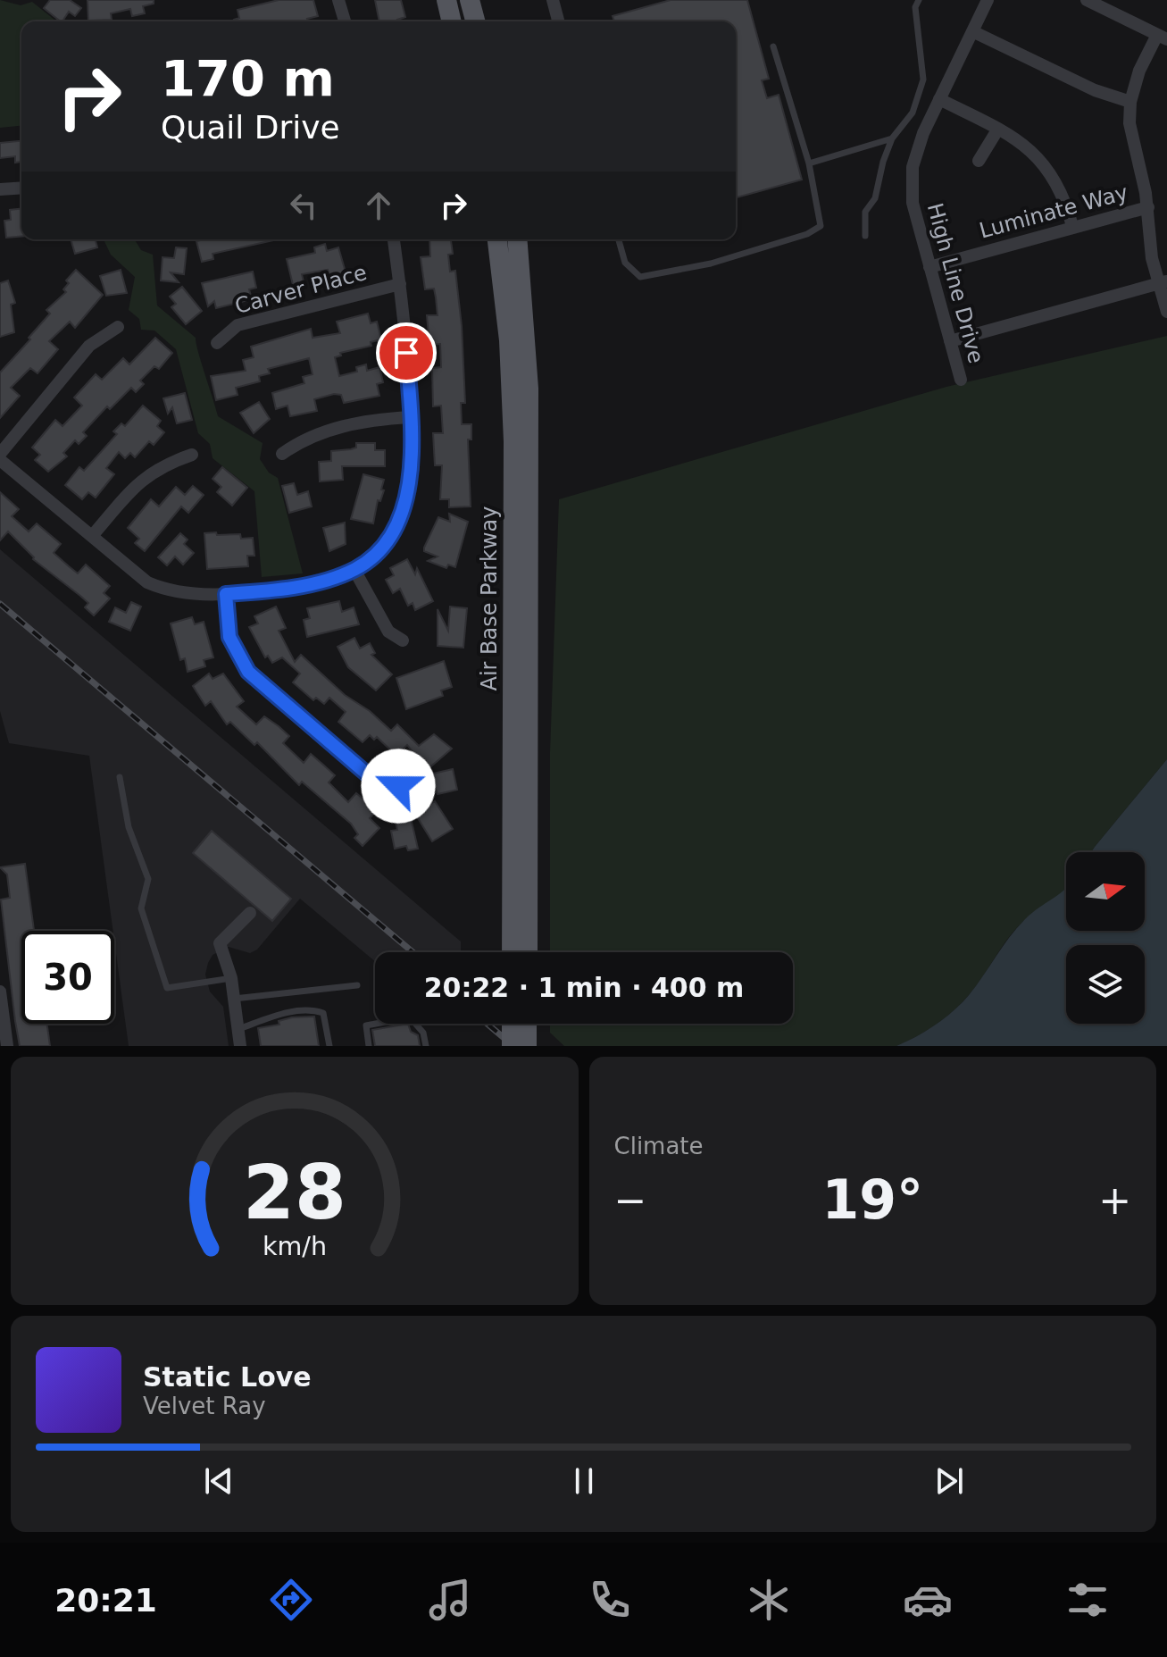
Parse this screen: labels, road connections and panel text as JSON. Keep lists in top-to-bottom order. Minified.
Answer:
{"streets":{"main road":["Air Base Parkway"],"street":["Luminate Way","High Line Drive","Carver Place"]},"crossings":[["Luminate Way","High Line Drive"]],"north":"right","page":{"turn":["170 m","Quail Drive"],"limit":"30","trip":"20:22 · 1 min · 400 m","tile":"Climate","heat":["−","19°","+"],"song":["Static Love","Velvet Ray"],"tabs":"20:21","gauge":["28","km/h"]}}
